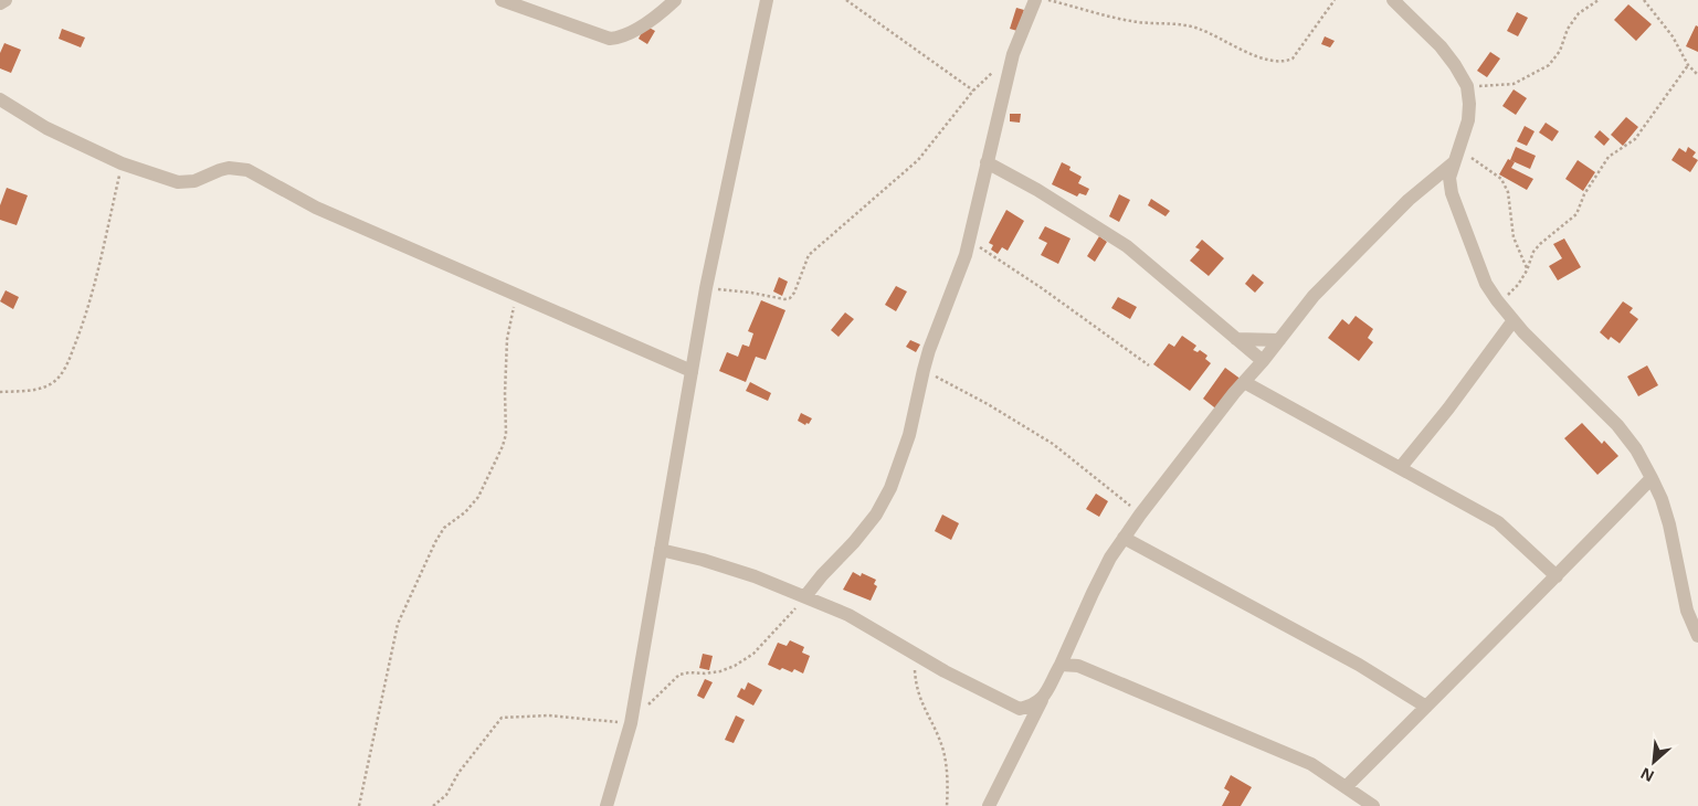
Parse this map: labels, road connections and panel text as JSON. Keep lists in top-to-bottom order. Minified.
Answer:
{"north":"bottom left"}
